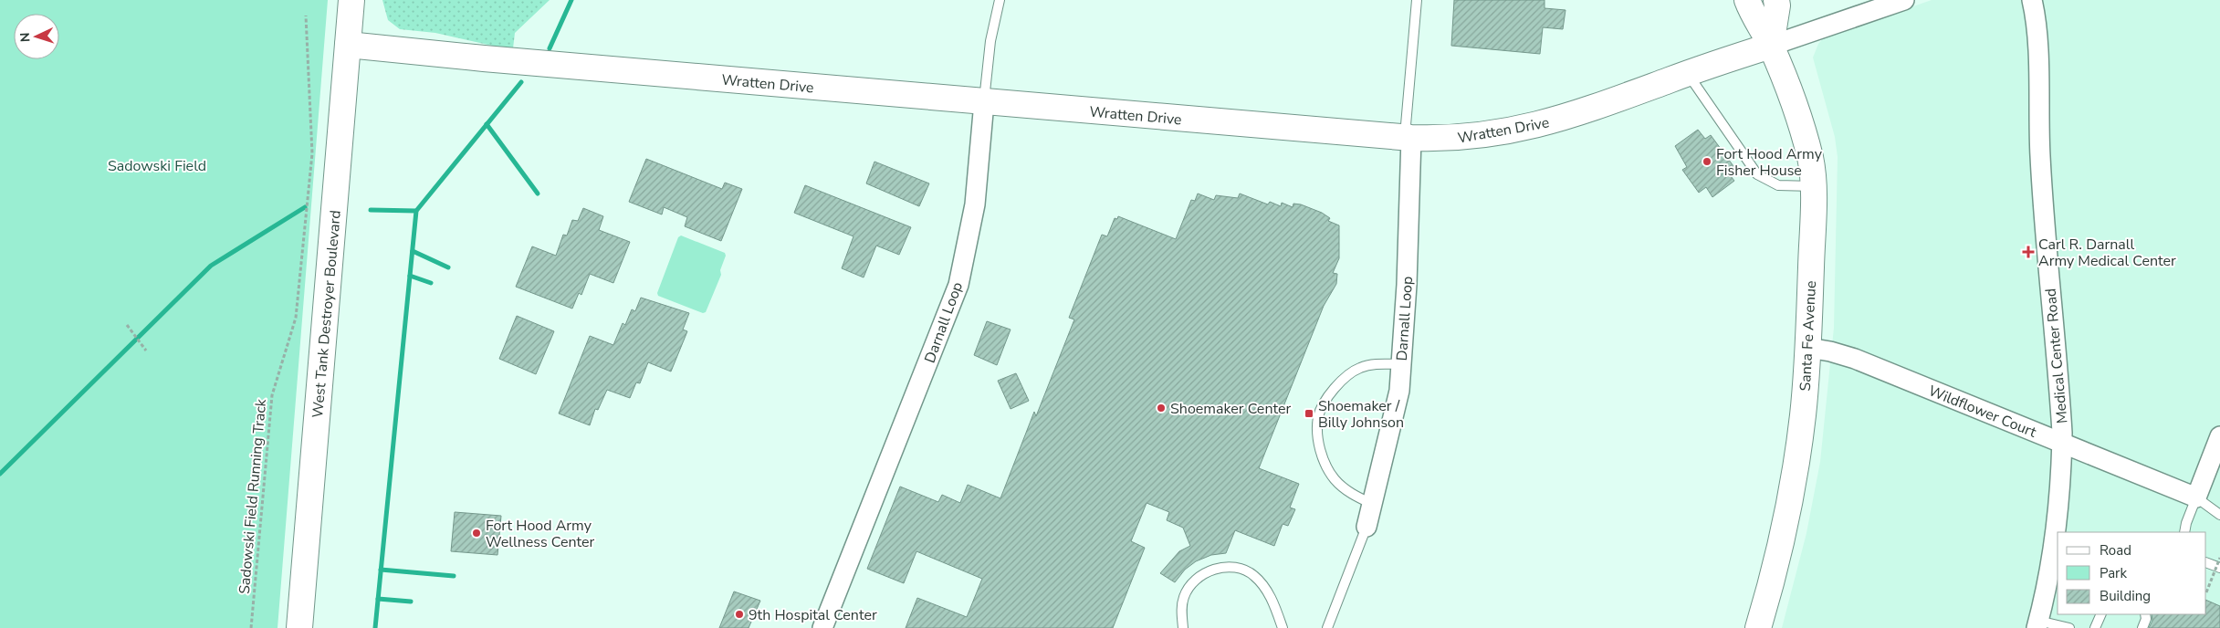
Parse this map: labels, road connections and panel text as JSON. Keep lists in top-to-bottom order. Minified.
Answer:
{"streets":{"street":["Wratten Drive","West Tank Destroyer Boulevard","Darnall Loop","Santa Fe Avenue","Medical Center Road","Wildflower Court"],"path":["Sadowski Field Running Track"]},"crossings":[["Wratten Drive","West Tank Destroyer Boulevard"],["Wratten Drive","Darnall Loop"],["Wratten Drive","Santa Fe Avenue"],["Santa Fe Avenue","Wildflower Court"],["Medical Center Road","Wildflower Court"]],"parks":["Sadowski Field"],"places":{"other":["Fort Hood Army Fisher House","Shoemaker Center","Fort Hood Army Wellness Center","9th Hospital Center"],"health":["Carl R. Darnall Army Medical Center"],"transit":["Shoemaker / Billy Johnson"]},"legend":["Road","Park","Building"],"north":"left"}
